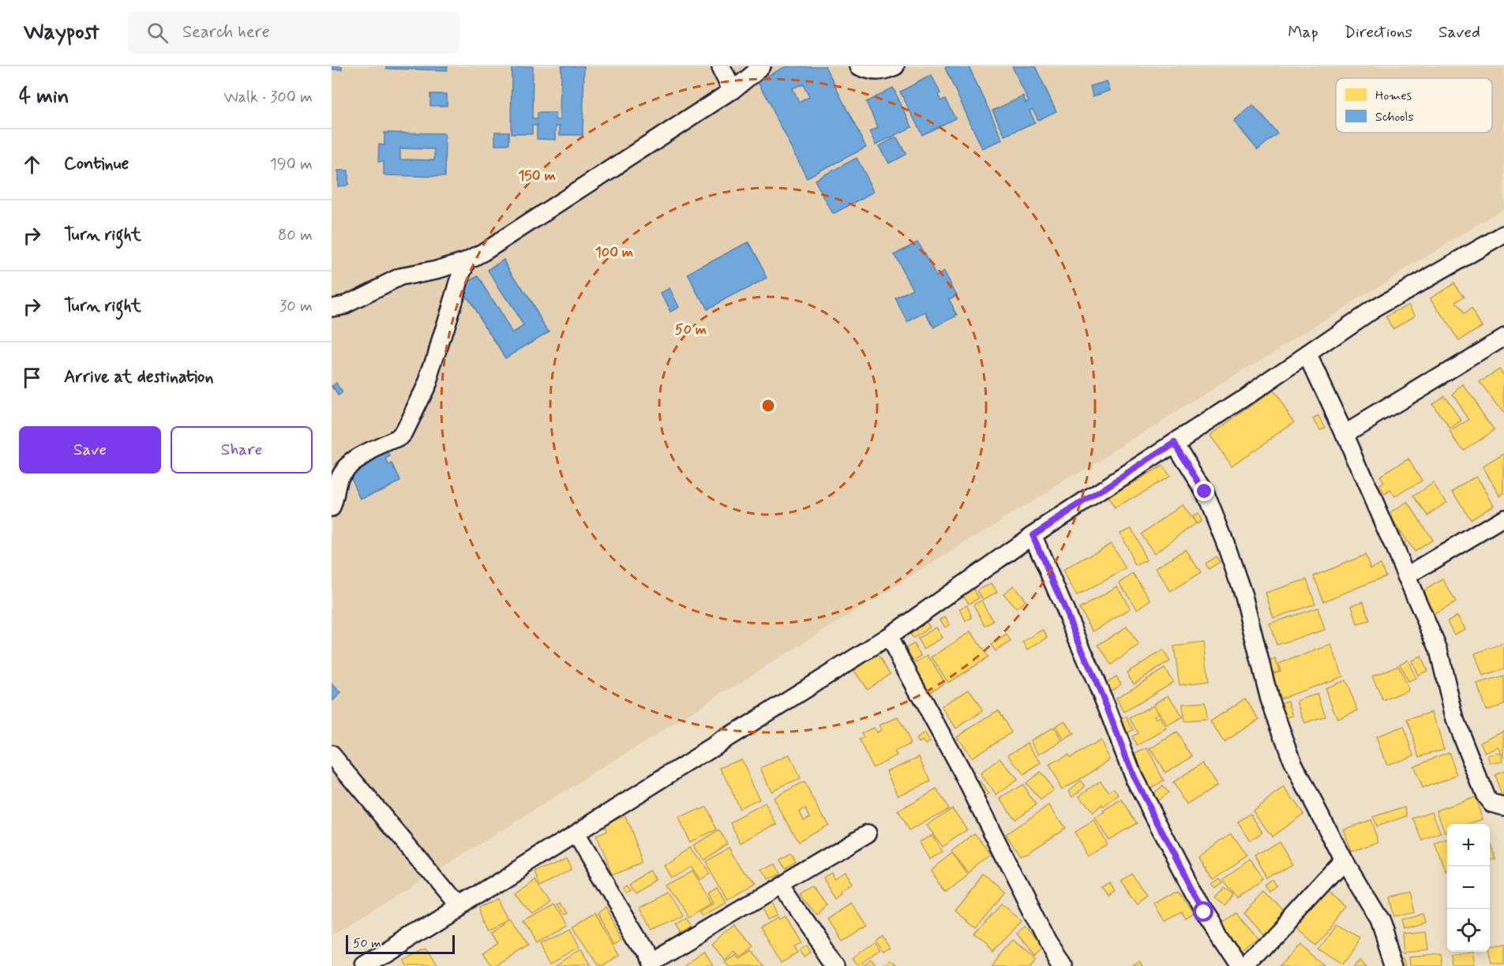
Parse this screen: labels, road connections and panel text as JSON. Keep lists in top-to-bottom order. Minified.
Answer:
{"legend":["Homes","Schools"],"scale_bar":"50 m","page":{"header":"Waypost","search":"Search here","nav":["Map","Directions","Saved"],"heading":["4 min","Walk · 300 m"],"list":[["Continue","190 m"],["Turn right","80 m"],["Turn right","30 m"],"Arrive at destination"],"buttons":["Save","Share"],"map_buttons":["+","−"],"scale":"50 m"},"rings":["150 m","100 m","50 m"]}
